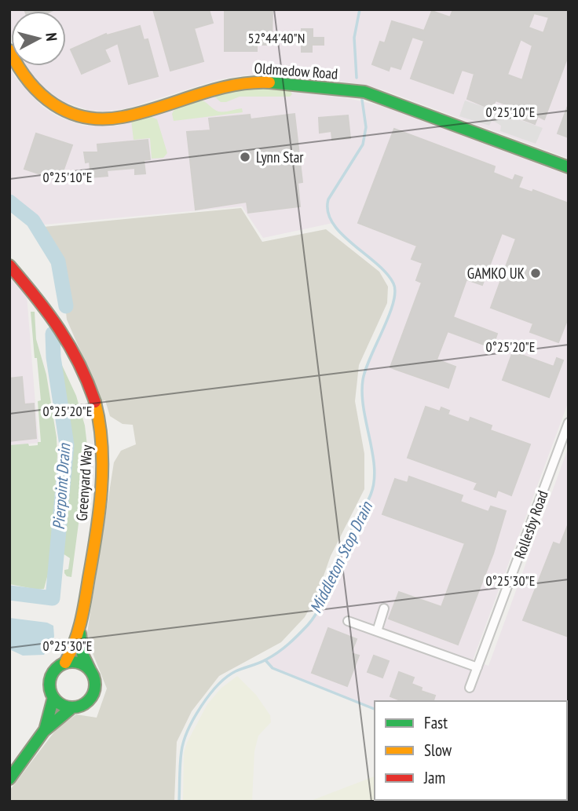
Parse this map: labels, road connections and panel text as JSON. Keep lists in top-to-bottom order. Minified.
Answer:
{"streets":{"street":["Oldmedow Road","Greenyard Way","Rollesby Road"]},"water":["Pierpoint Drain","Middleton Stop Drain"],"places":["Lynn Star","GAMKO UK"],"legend":["Fast","Slow","Jam"],"north":"right","coordinates":["52°44'40\"N","0°25'10\"E","0°25'20\"E","0°25'30\"E"]}
